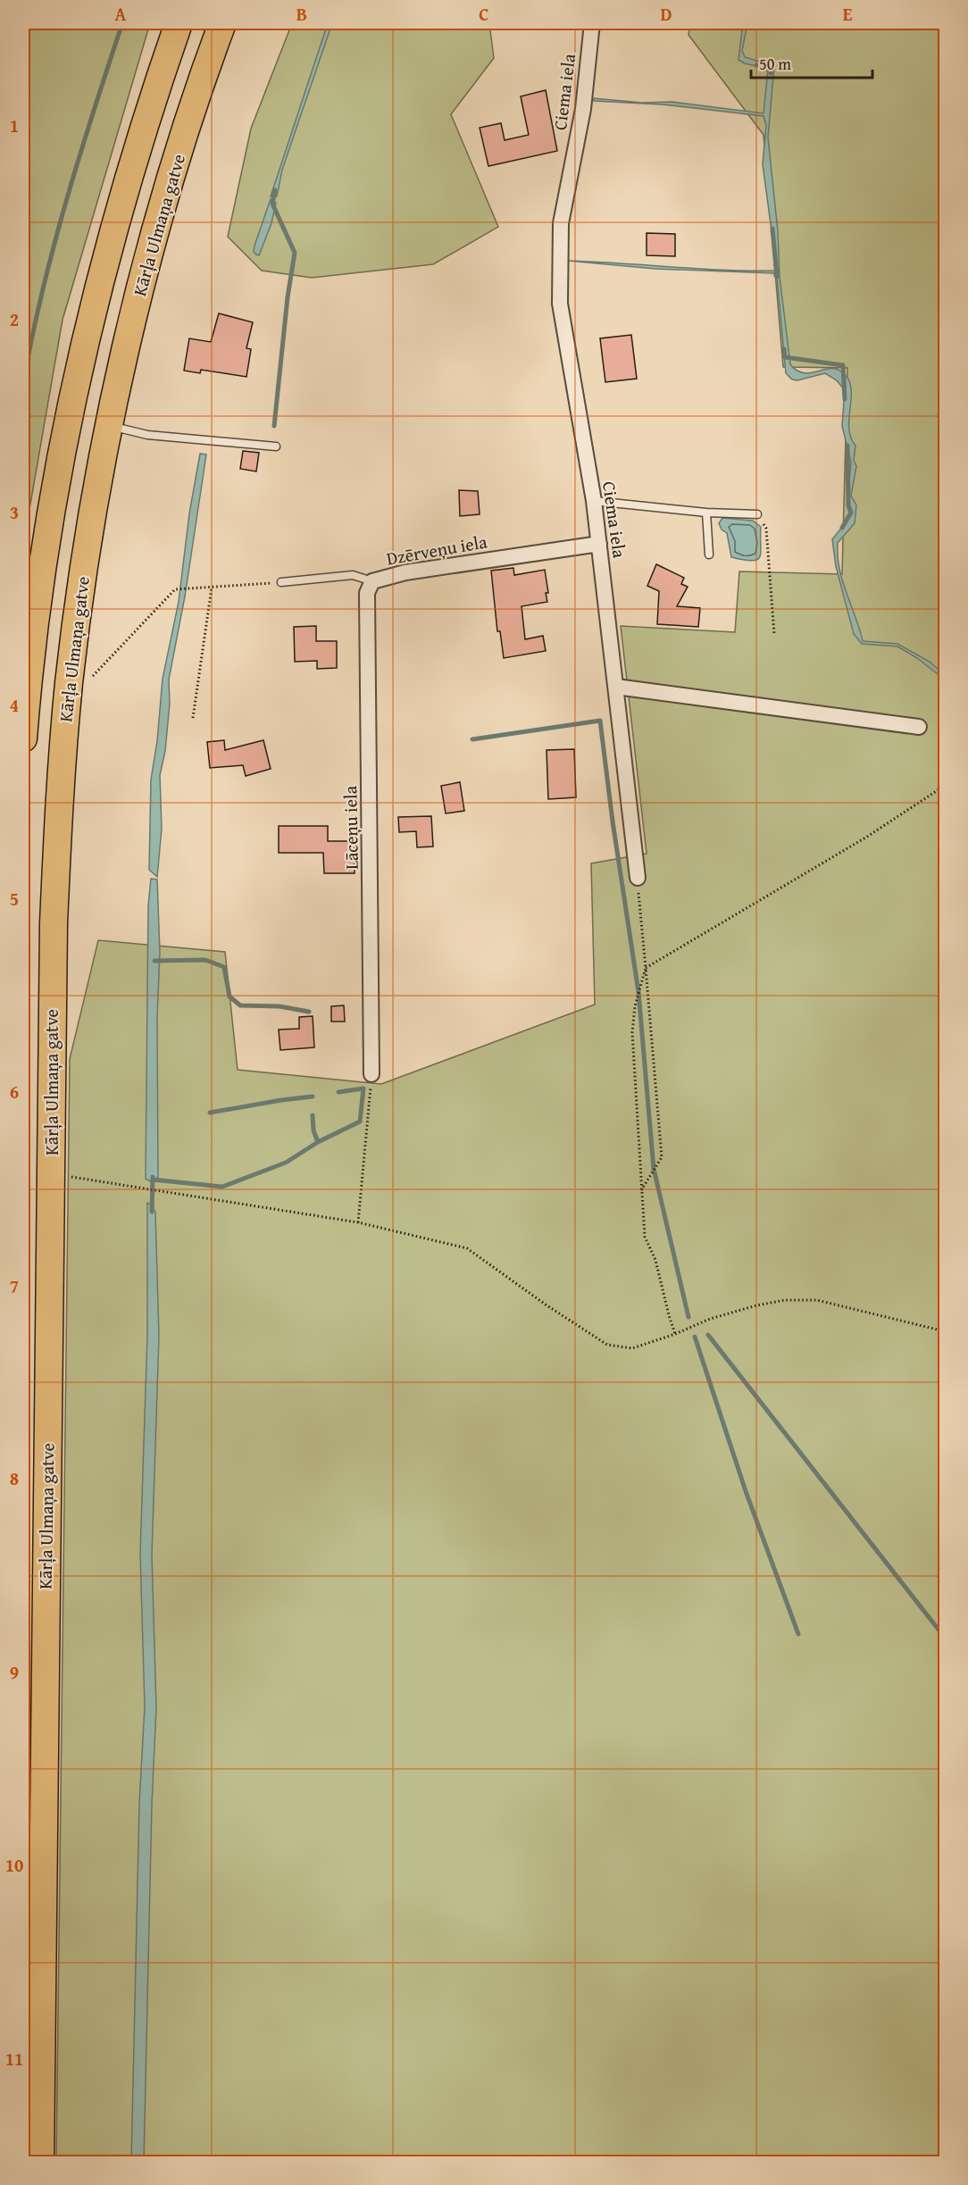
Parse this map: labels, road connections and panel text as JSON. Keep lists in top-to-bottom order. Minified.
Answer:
{"streets":{"highway":["Kārļa Ulmaņa gatve"],"street":["Ciema iela","Dzērveņu iela","Lāceņu iela"]},"crossings":[["Ciema iela","Dzērveņu iela"],["Dzērveņu iela","Lāceņu iela"]],"scale_bar":"50 m","grid":{"columns":["A","B","C","D","E"],"rows":["1","2","3","4","5","6","7","8","9","10","11"]}}
